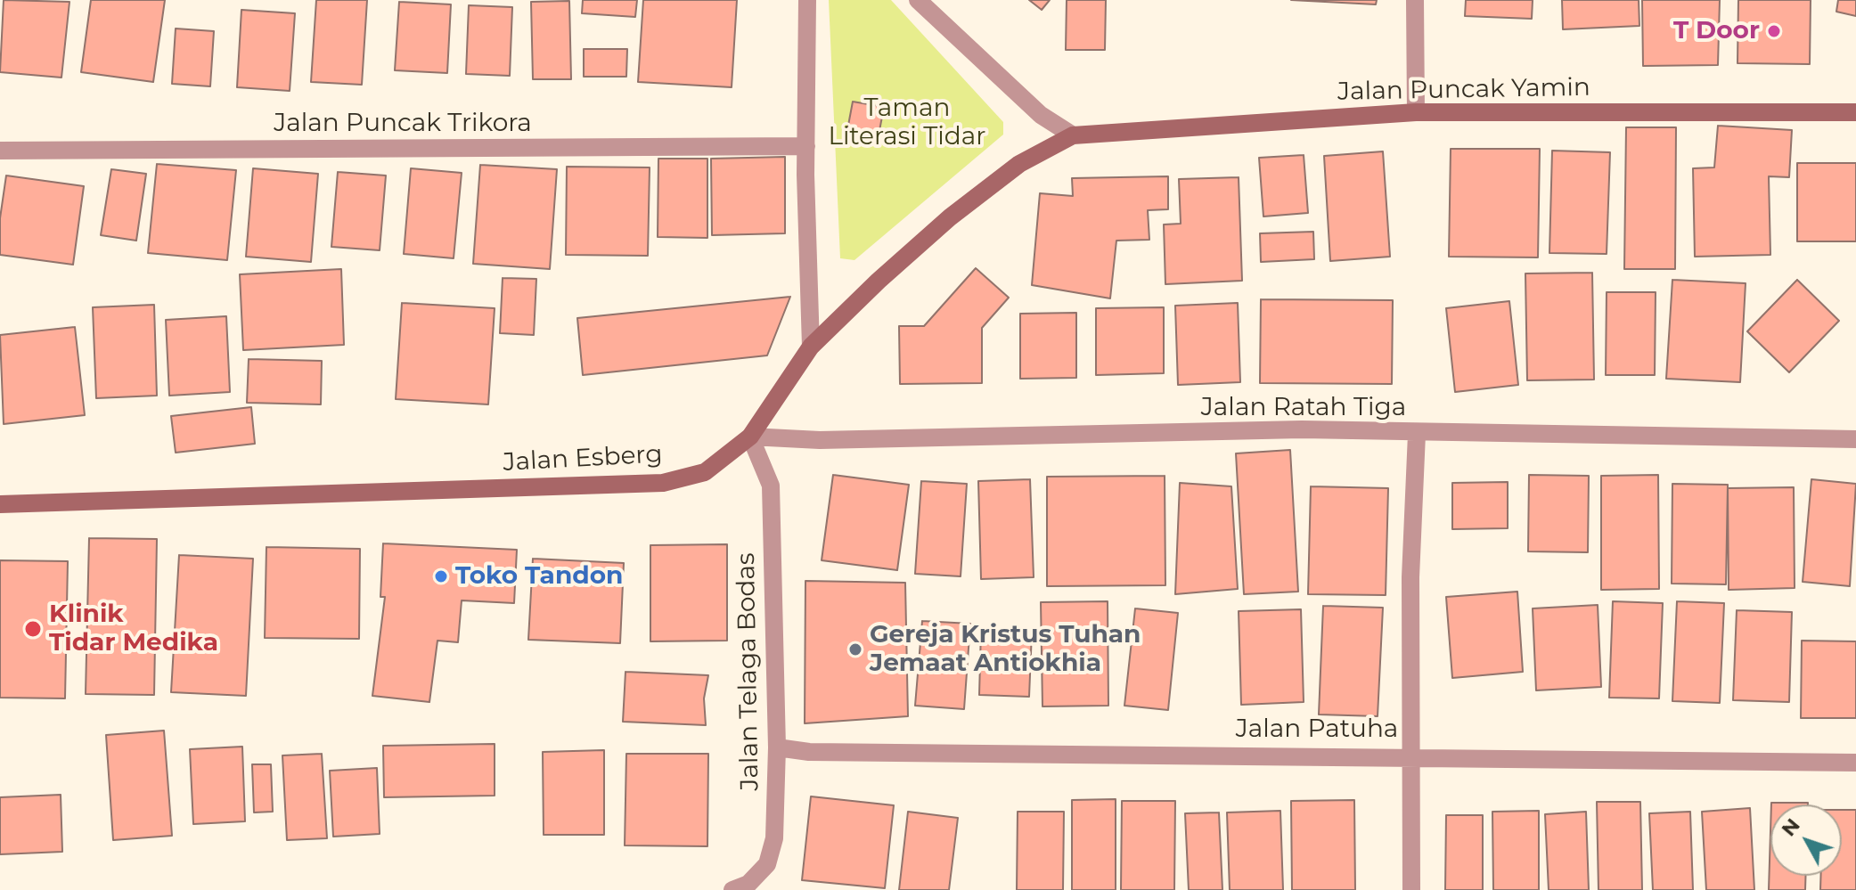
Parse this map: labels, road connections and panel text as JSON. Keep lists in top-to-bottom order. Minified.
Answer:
{"streets":{"main road":["Jalan Puncak Yamin","Jalan Esberg"],"street":["Jalan Puncak Trikora","Jalan Ratah Tiga","Jalan Telaga Bodas","Jalan Patuha"]},"crossings":[["Jalan Puncak Yamin","Jalan Esberg"],["Jalan Ratah Tiga","Jalan Esberg"],["Jalan Ratah Tiga","Jalan Telaga Bodas"],["Jalan Esberg","Jalan Telaga Bodas"],["Jalan Telaga Bodas","Jalan Patuha"]],"parks":["Taman Literasi Tidar"],"places":["T Door","Toko Tandon","Klinik Tidar Medika","Gereja Kristus Tuhan Jemaat Antiokhia"],"north":"top left"}
